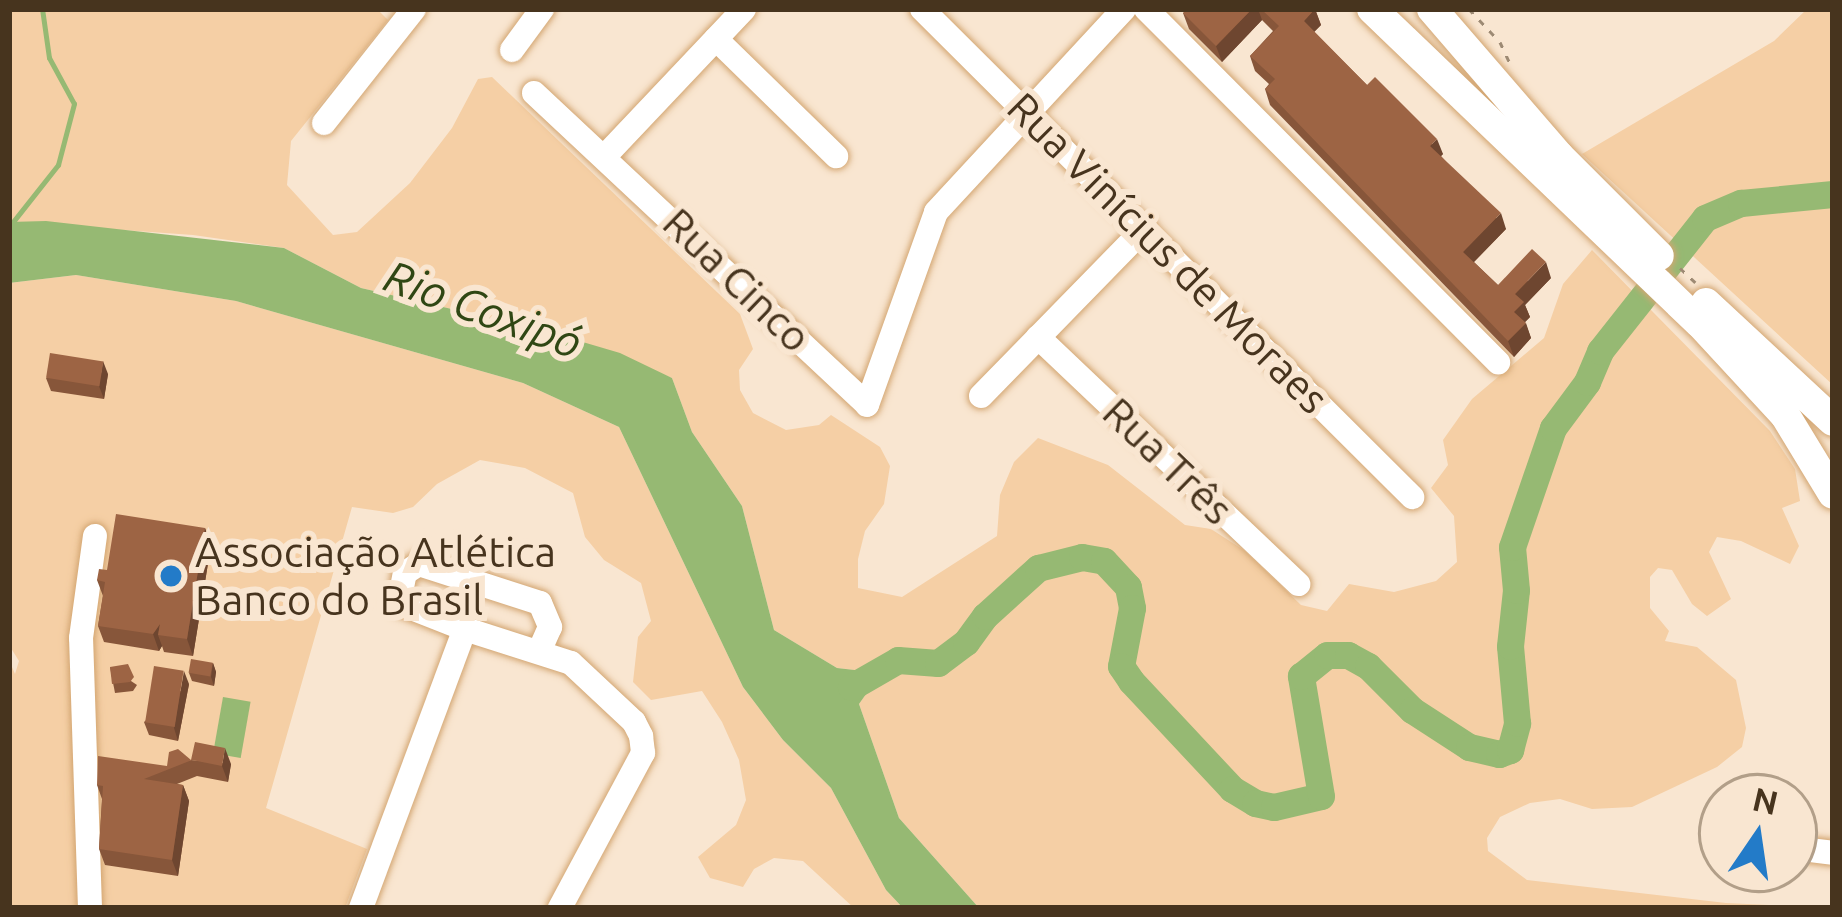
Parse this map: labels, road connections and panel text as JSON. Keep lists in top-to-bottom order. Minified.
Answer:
{"streets":{"street":["Rua Vinícius de Moraes","Rua Cinco","Rua Três"]},"crossings":[["Rua Vinícius de Moraes","Rua Cinco"]],"water":["Rio Coxipó"],"places":["Associação Atlética Banco do Brasil"],"north":"top"}
